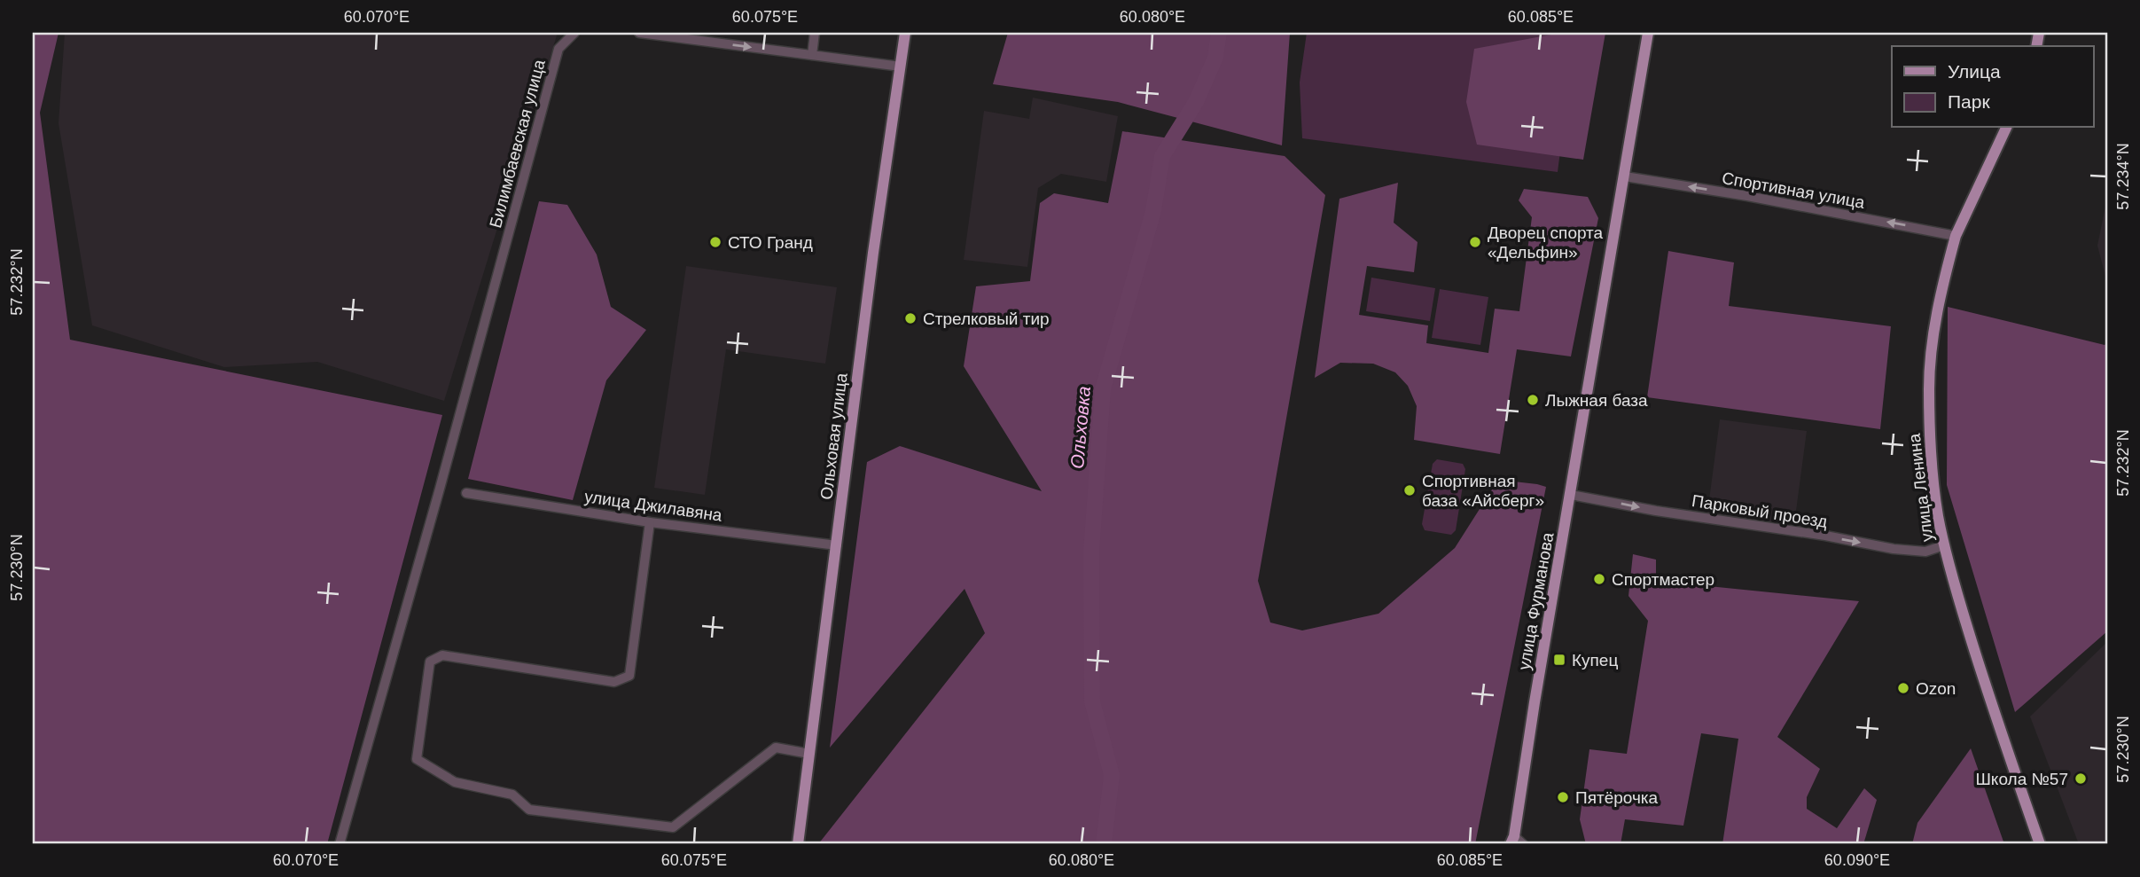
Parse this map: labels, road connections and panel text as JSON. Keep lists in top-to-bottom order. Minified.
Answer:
{"streets":{"main road":["Ольховая улица","улица Ленина","улица Фурманова"],"street":["Билимбаевская улица","Спортивная улица","улица Джилавяна","Парковый проезд"]},"crossings":[["Спортивная улица","улица Ленина"],["Спортивная улица","улица Фурманова"],["Ольховая улица","улица Джилавяна"],["улица Ленина","Парковый проезд"],["Парковый проезд","улица Фурманова"]],"one_way":["Спортивная улица","Парковый проезд"],"water":["Ольховка"],"places":{"other":["СТО Гранд","Дворец спорта «Дельфин»","Стрелковый тир","Лыжная база","Спортивная база «Айсберг»","Спортмастер","Ozon","Школа №57","Пятёрочка"],"transit":["Купец"]},"legend":["Улица","Парк"],"coordinates":["60.070°E","60.075°E","60.080°E","60.085°E","57.234°N","57.232°N","57.230°N","60.090°E"]}
